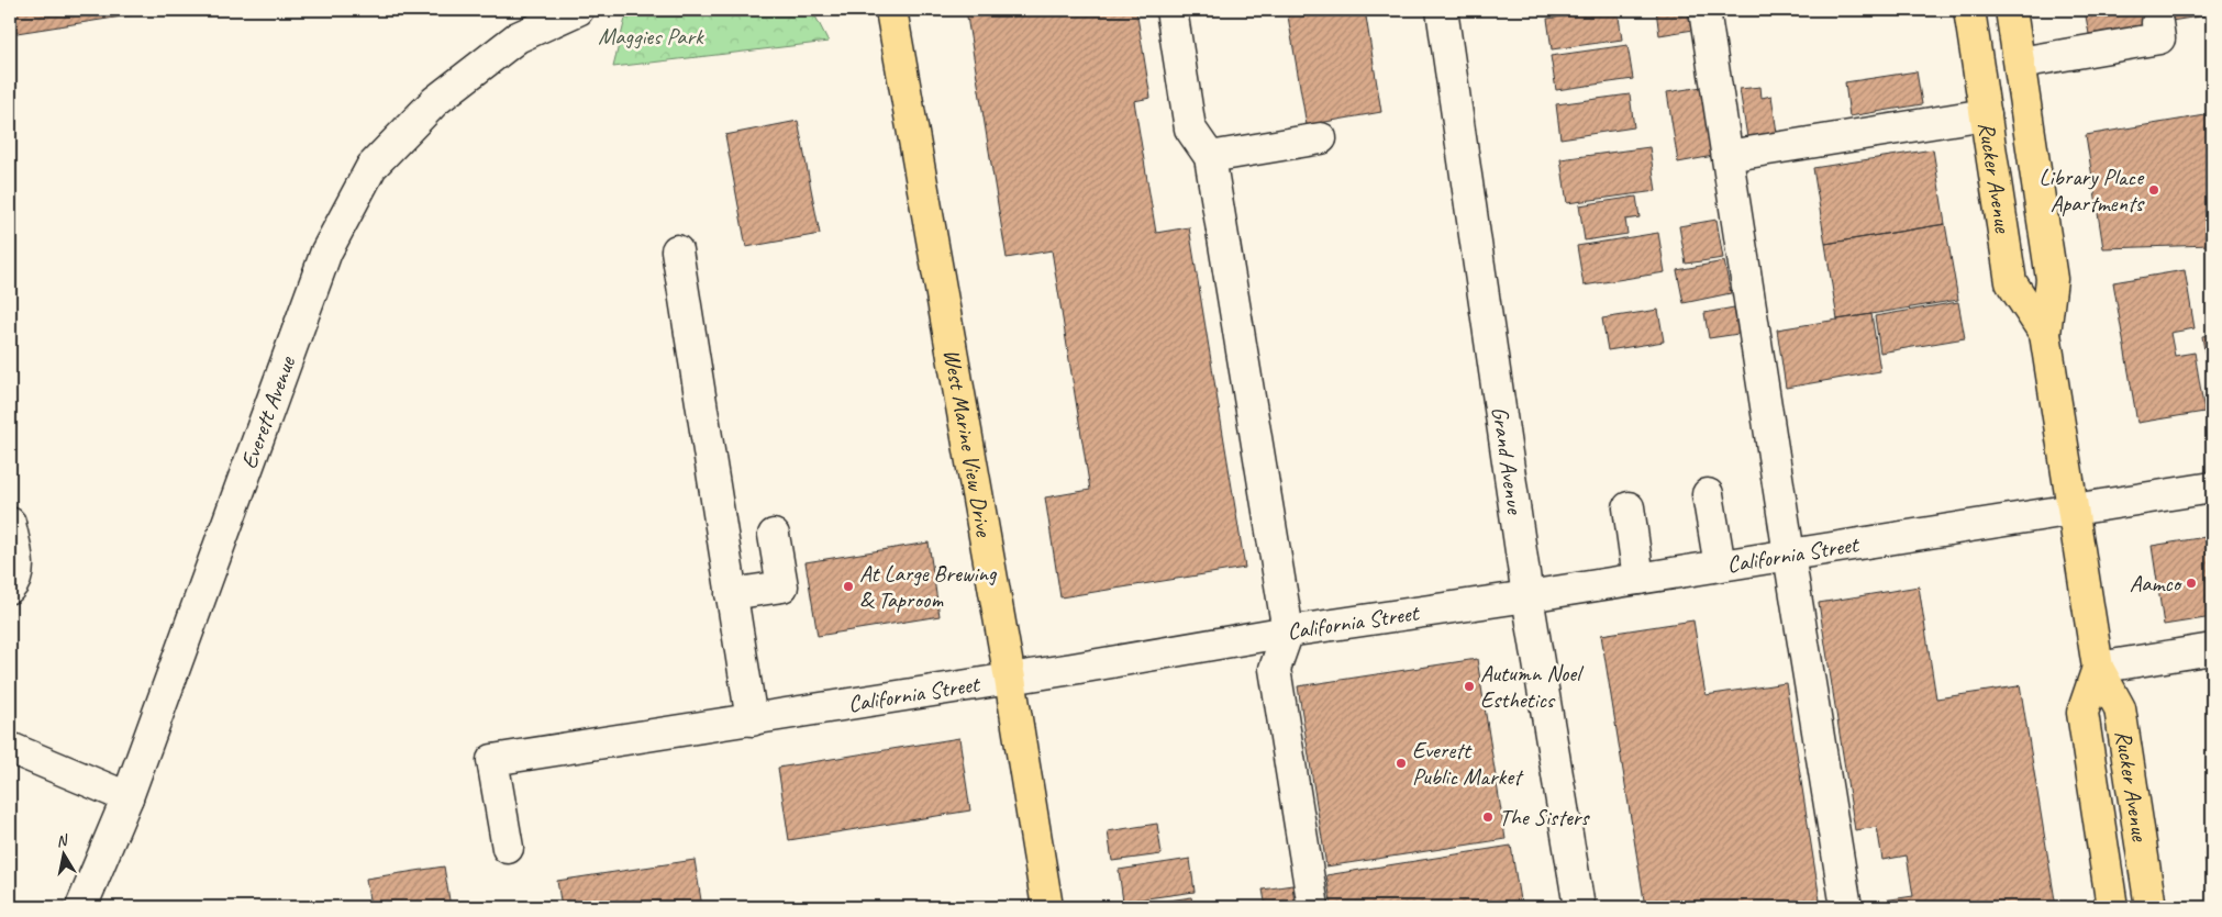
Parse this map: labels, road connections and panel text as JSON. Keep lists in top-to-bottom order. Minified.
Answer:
{"streets":{"main road":["Rucker Avenue","West Marine View Drive"],"street":["Everett Avenue","Grand Avenue","California Street"]},"crossings":[["Rucker Avenue","California Street"],["West Marine View Drive","California Street"],["Grand Avenue","California Street"]],"parks":["Maggies Park"],"places":["Library Place Apartments","Aamco","At Large Brewing & Taproom","Autumn Noel Esthetics","Everett Public Market","The Sisters"],"north":"top"}
